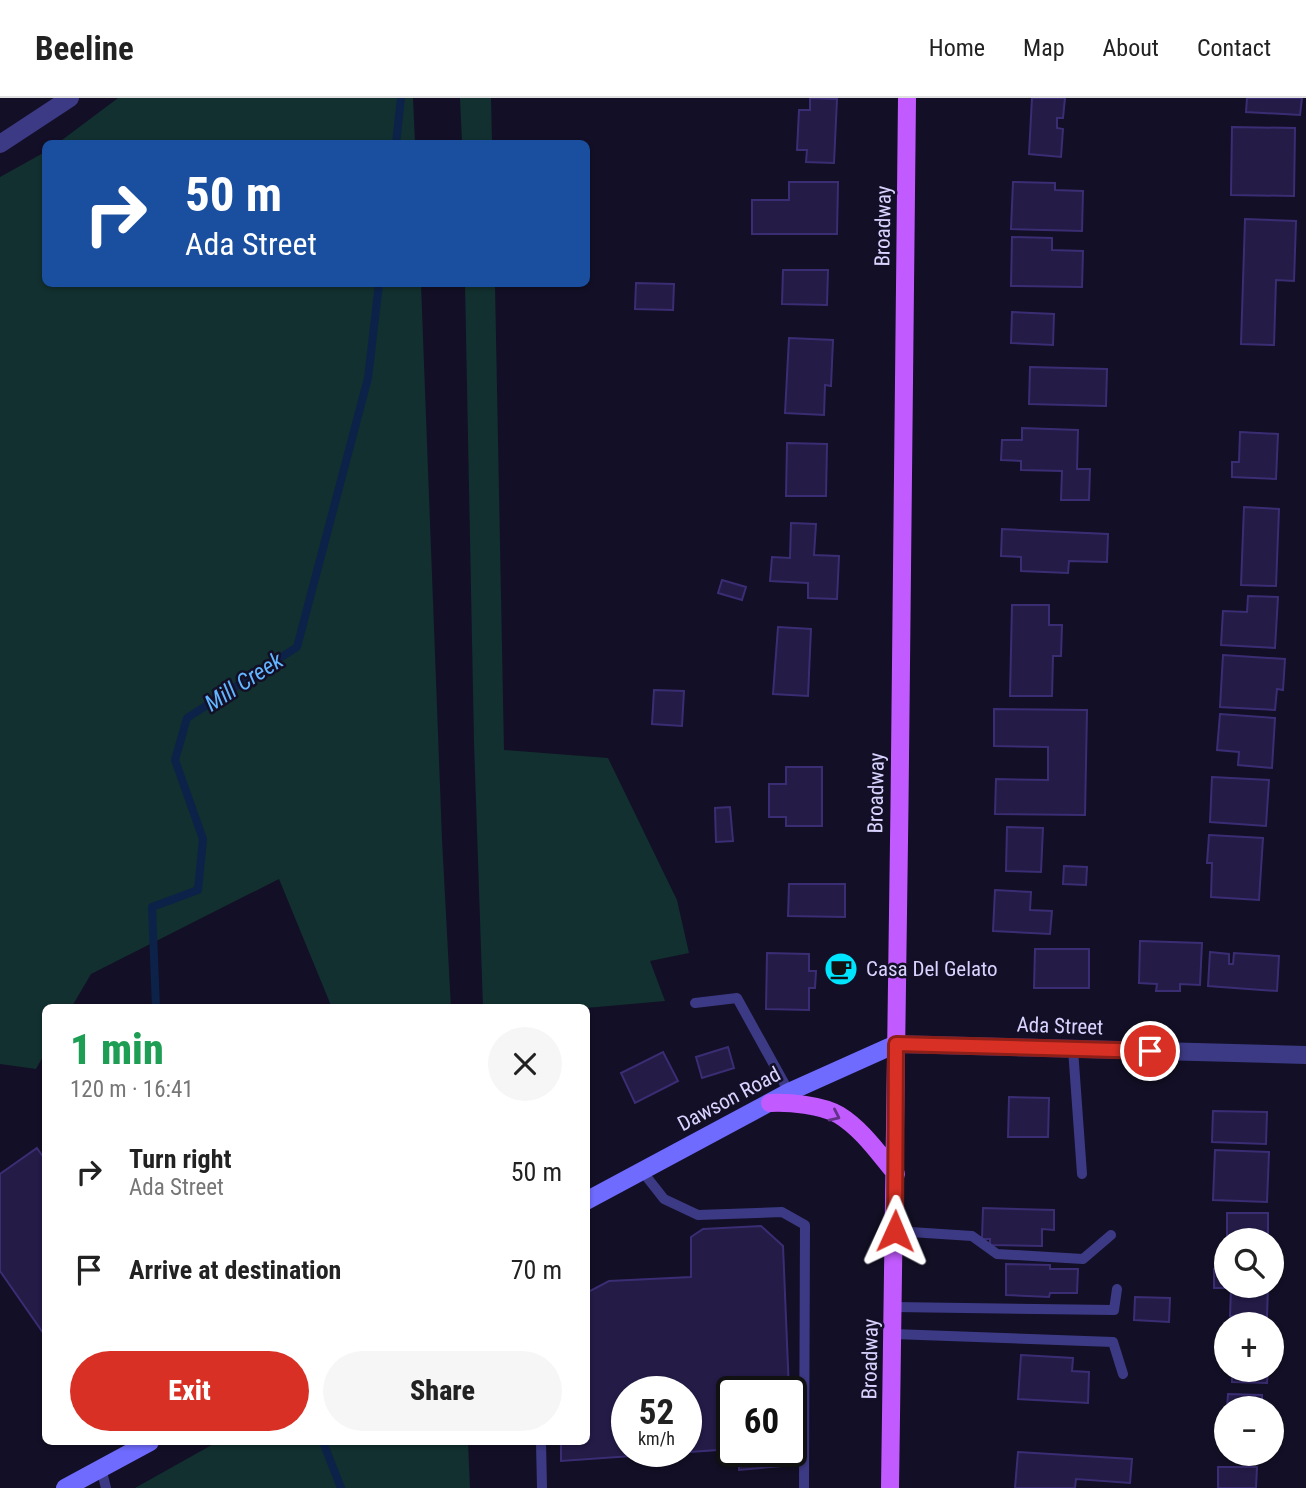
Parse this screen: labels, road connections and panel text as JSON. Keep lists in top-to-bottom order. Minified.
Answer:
{"streets":{"main road":["Broadway"],"street":["Ada Street","Dawson Road"]},"crossings":[["Broadway","Ada Street"],["Broadway","Dawson Road"],["Ada Street","Dawson Road"]],"water":["Mill Creek"],"places":{"cafe":["Casa Del Gelato"]},"page":{"header":"Beeline","nav":["Home","Map","About","Contact"],"turn":["50 m","Ada Street"],"heading":["1 min","120 m · 16:41"],"list":[{"name":"Turn right","note":"Ada Street","value":"50 m"},{"name":"Arrive at destination","value":"70 m"}],"map_buttons":["+","−"],"buttons":["Exit","Share"],"speed":"52 km/h","limit":"60"}}
